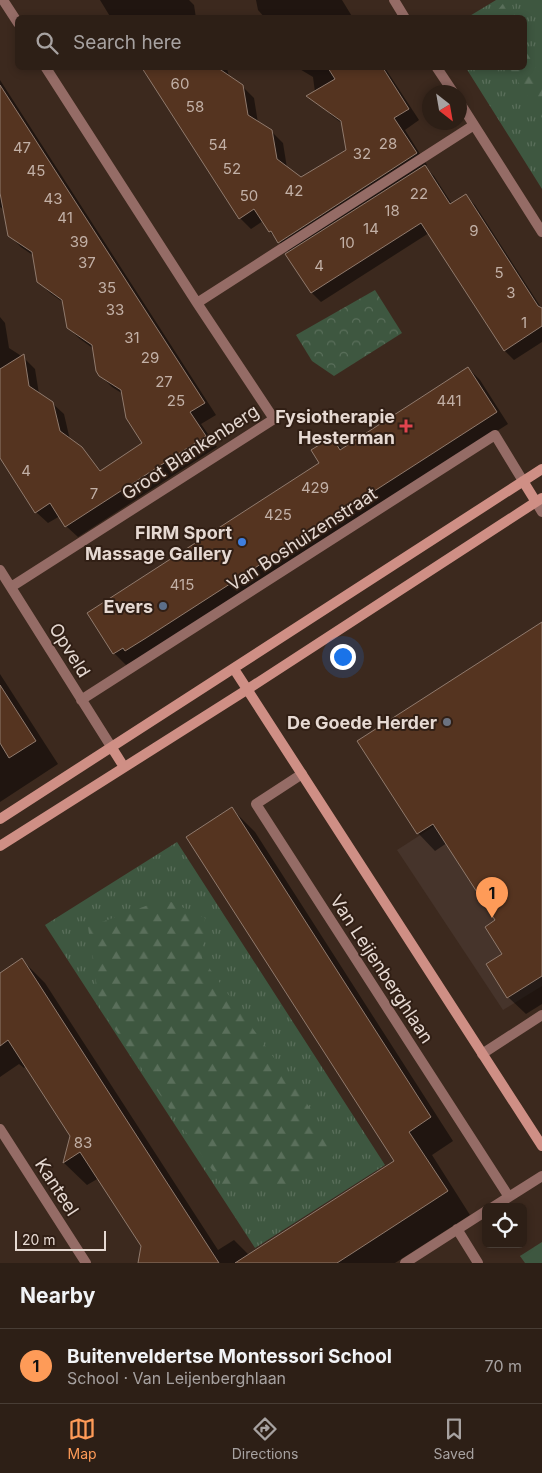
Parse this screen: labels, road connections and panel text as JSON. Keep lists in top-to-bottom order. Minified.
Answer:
{"streets":{"street":["Groot Blankenberg","Van Boshuizenstraat","Opveld","Van Leijenberghlaan","Kanteel"]},"crossings":[["Groot Blankenberg","Opveld"],["Van Boshuizenstraat","Opveld"]],"places":{"health":["Fysiotherapie Hesterman"],"other":["FIRM Sport Massage Gallery","Evers","De Goede Herder"]},"house_numbers":["60","58","28","54","47","32","52","45","42","22","50","43","18","41","14","9","39","10","37","4","5","35","3","33","1","31","29","27","25","441","4","429","7","425","415","83"],"scale_bar":"20 m","north":"bottom right","page":{"search":"Search here","pins":"1","scale":"20 m","heading":"Nearby","list":[{"mark":"1","name":"Buitenveldertse Montessori School","note":"School · Van Leijenberghlaan","value":"70 m"}],"nav":["Map","Directions","Saved"]}}
